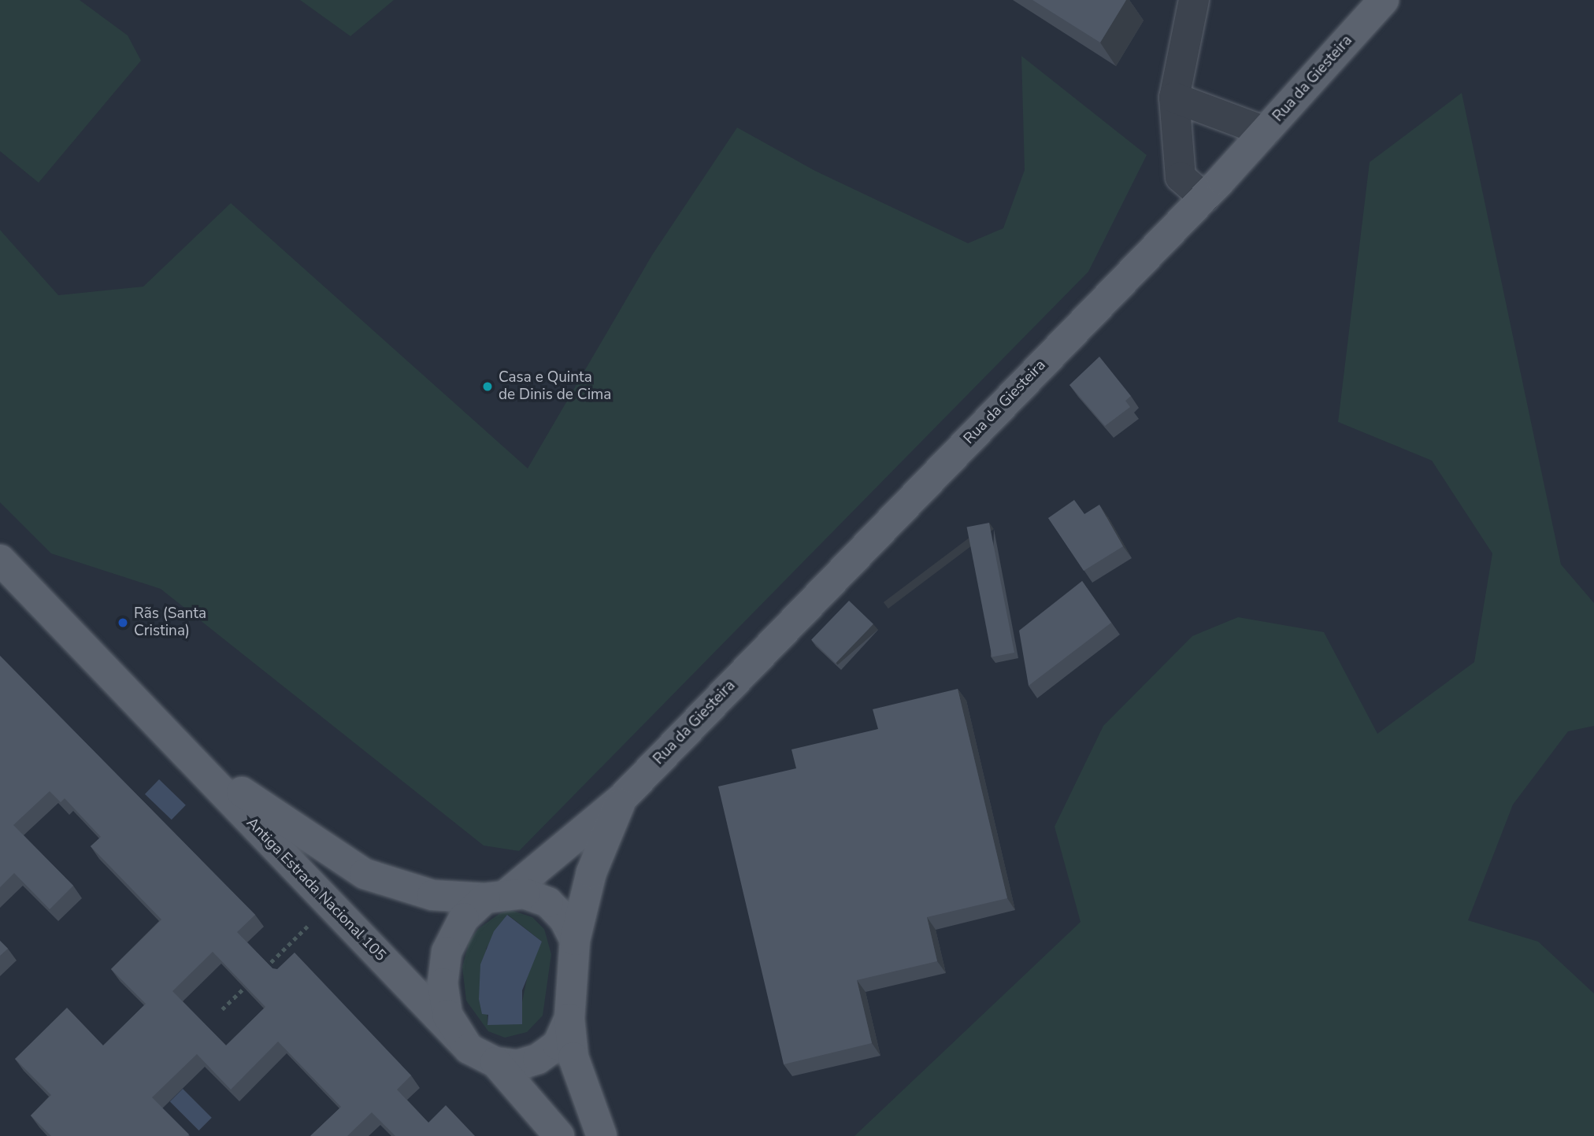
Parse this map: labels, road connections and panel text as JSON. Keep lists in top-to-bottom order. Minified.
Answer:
{"streets":{"main road":["Rua da Giesteira","Antiga Estrada Nacional 105"]},"crossings":[["Rua da Giesteira","Antiga Estrada Nacional 105"]],"places":["Casa e Quinta de Dinis de Cima","Rãs (Santa Cristina)"]}
